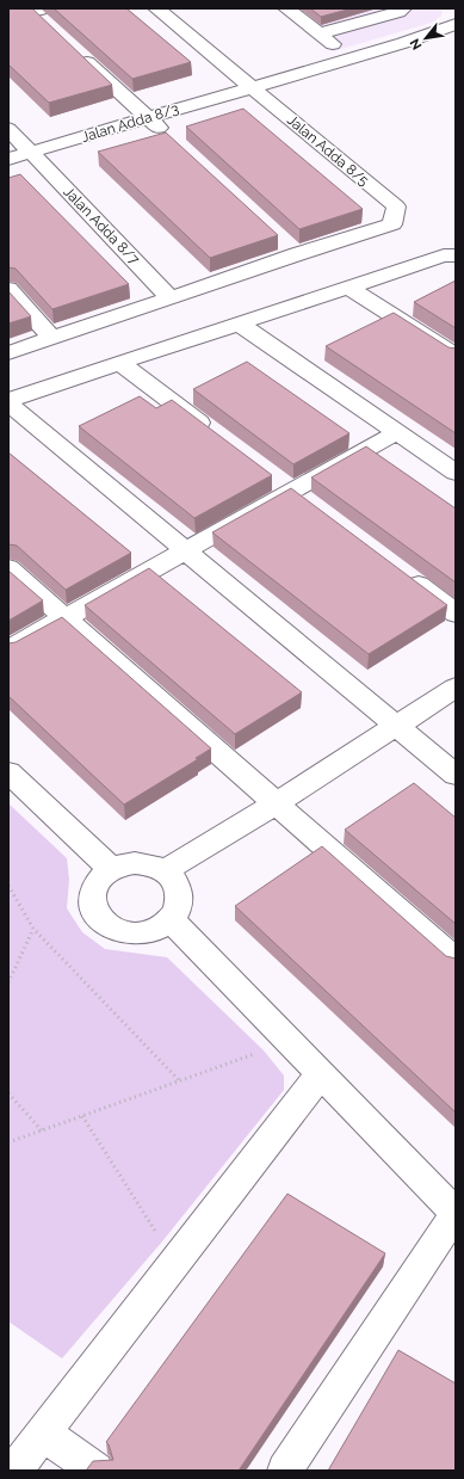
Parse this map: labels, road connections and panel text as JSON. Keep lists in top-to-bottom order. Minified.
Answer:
{"streets":{"street":["Jalan Adda 8/3","Jalan Adda 8/5","Jalan Adda 8/7"]},"crossings":[["Jalan Adda 8/3","Jalan Adda 8/5"],["Jalan Adda 8/3","Jalan Adda 8/7"],["Jalan Adda 8/5","Jalan Adda 8/7"]],"north":"bottom left"}
